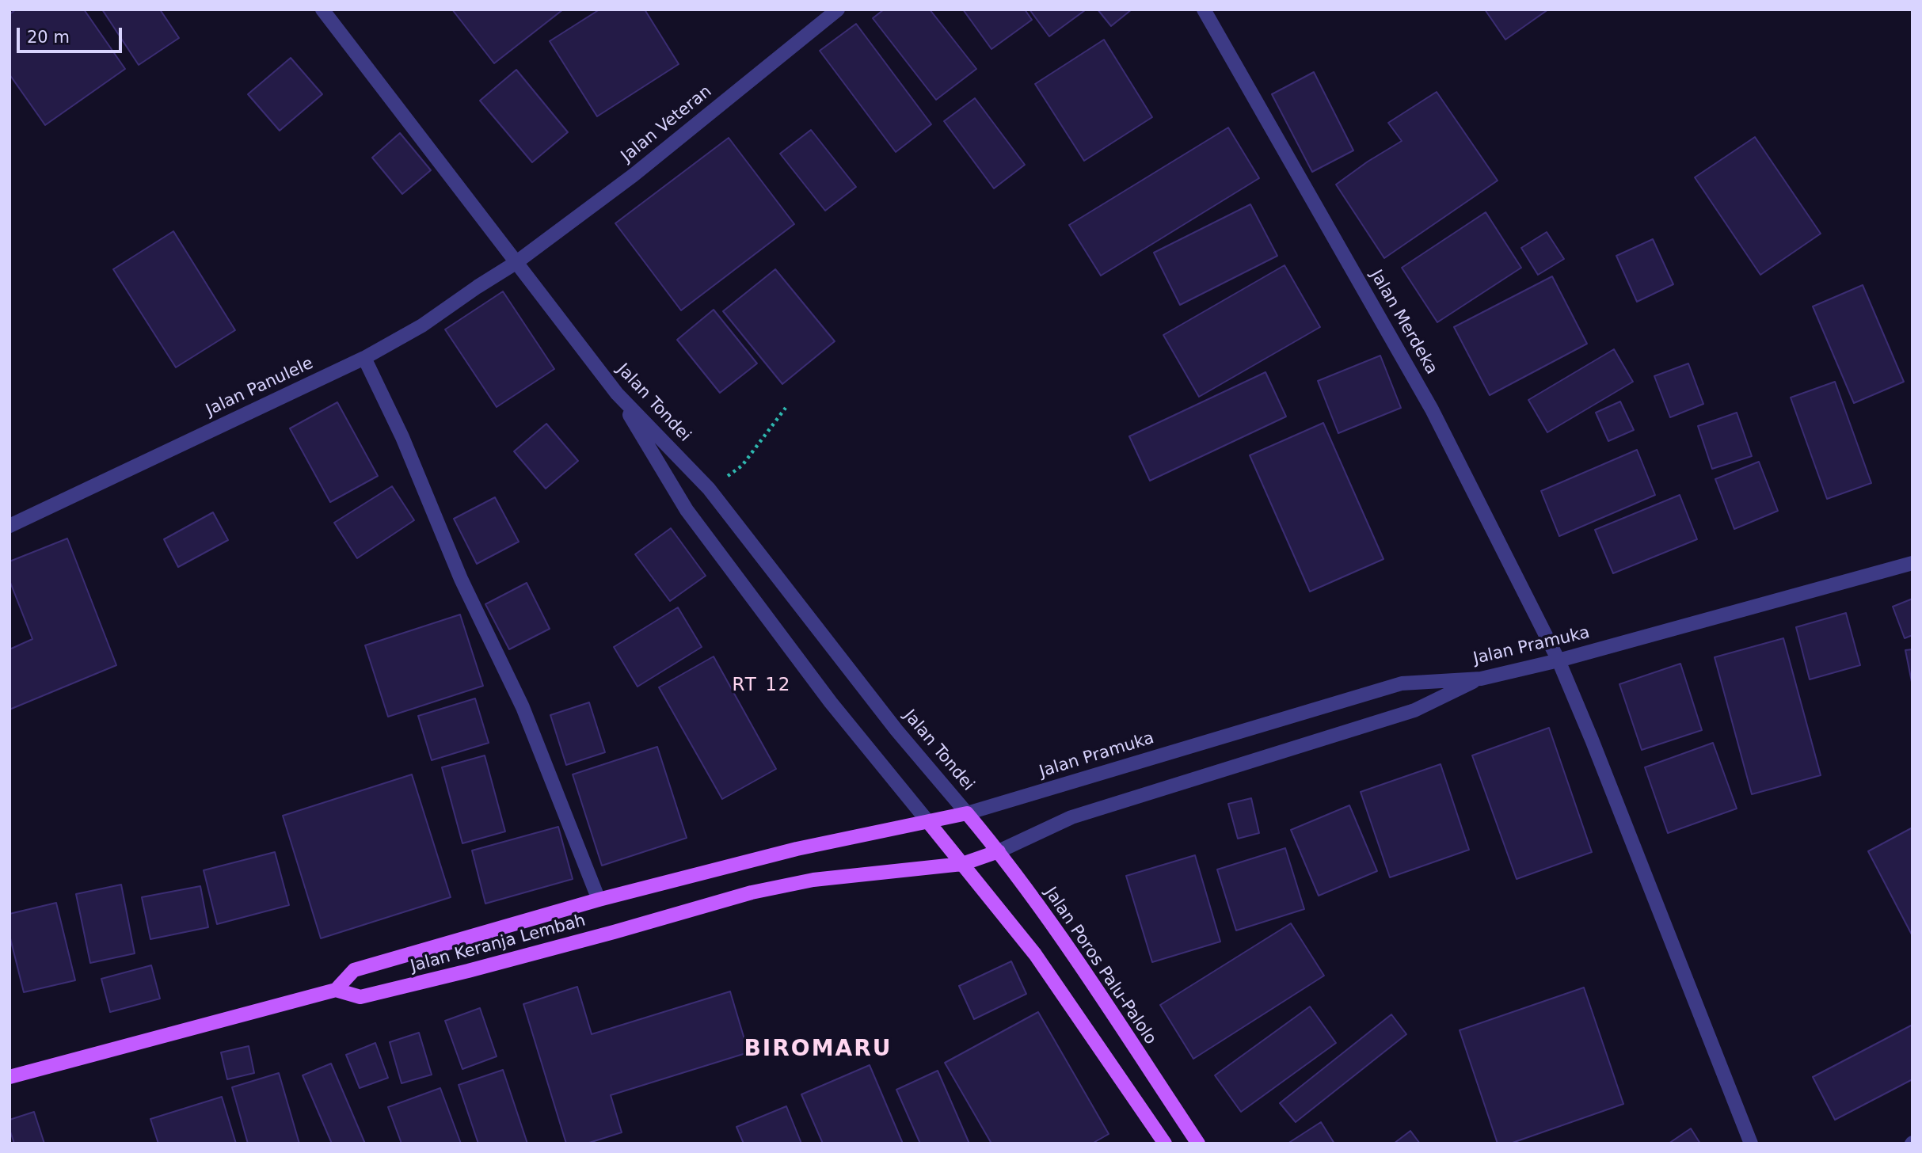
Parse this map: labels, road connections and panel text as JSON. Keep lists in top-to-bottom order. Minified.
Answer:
{"streets":{"main road":["Jalan Keranja Lembah","Jalan Poros Palu-Palolo"],"street":["Jalan Veteran","Jalan Merdeka","Jalan Panulele","Jalan Tondei","Jalan Pramuka"]},"crossings":[["Jalan Veteran","Jalan Panulele"],["Jalan Veteran","Jalan Tondei"],["Jalan Merdeka","Jalan Pramuka"],["Jalan Panulele","Jalan Tondei"],["Jalan Tondei","Jalan Pramuka"],["Jalan Tondei","Jalan Poros Palu-Palolo"],["Jalan Pramuka","Jalan Poros Palu-Palolo"],["Jalan Keranja Lembah","Jalan Poros Palu-Palolo"]],"districts":["RT 12","BIROMARU"],"scale_bar":"20 m"}
